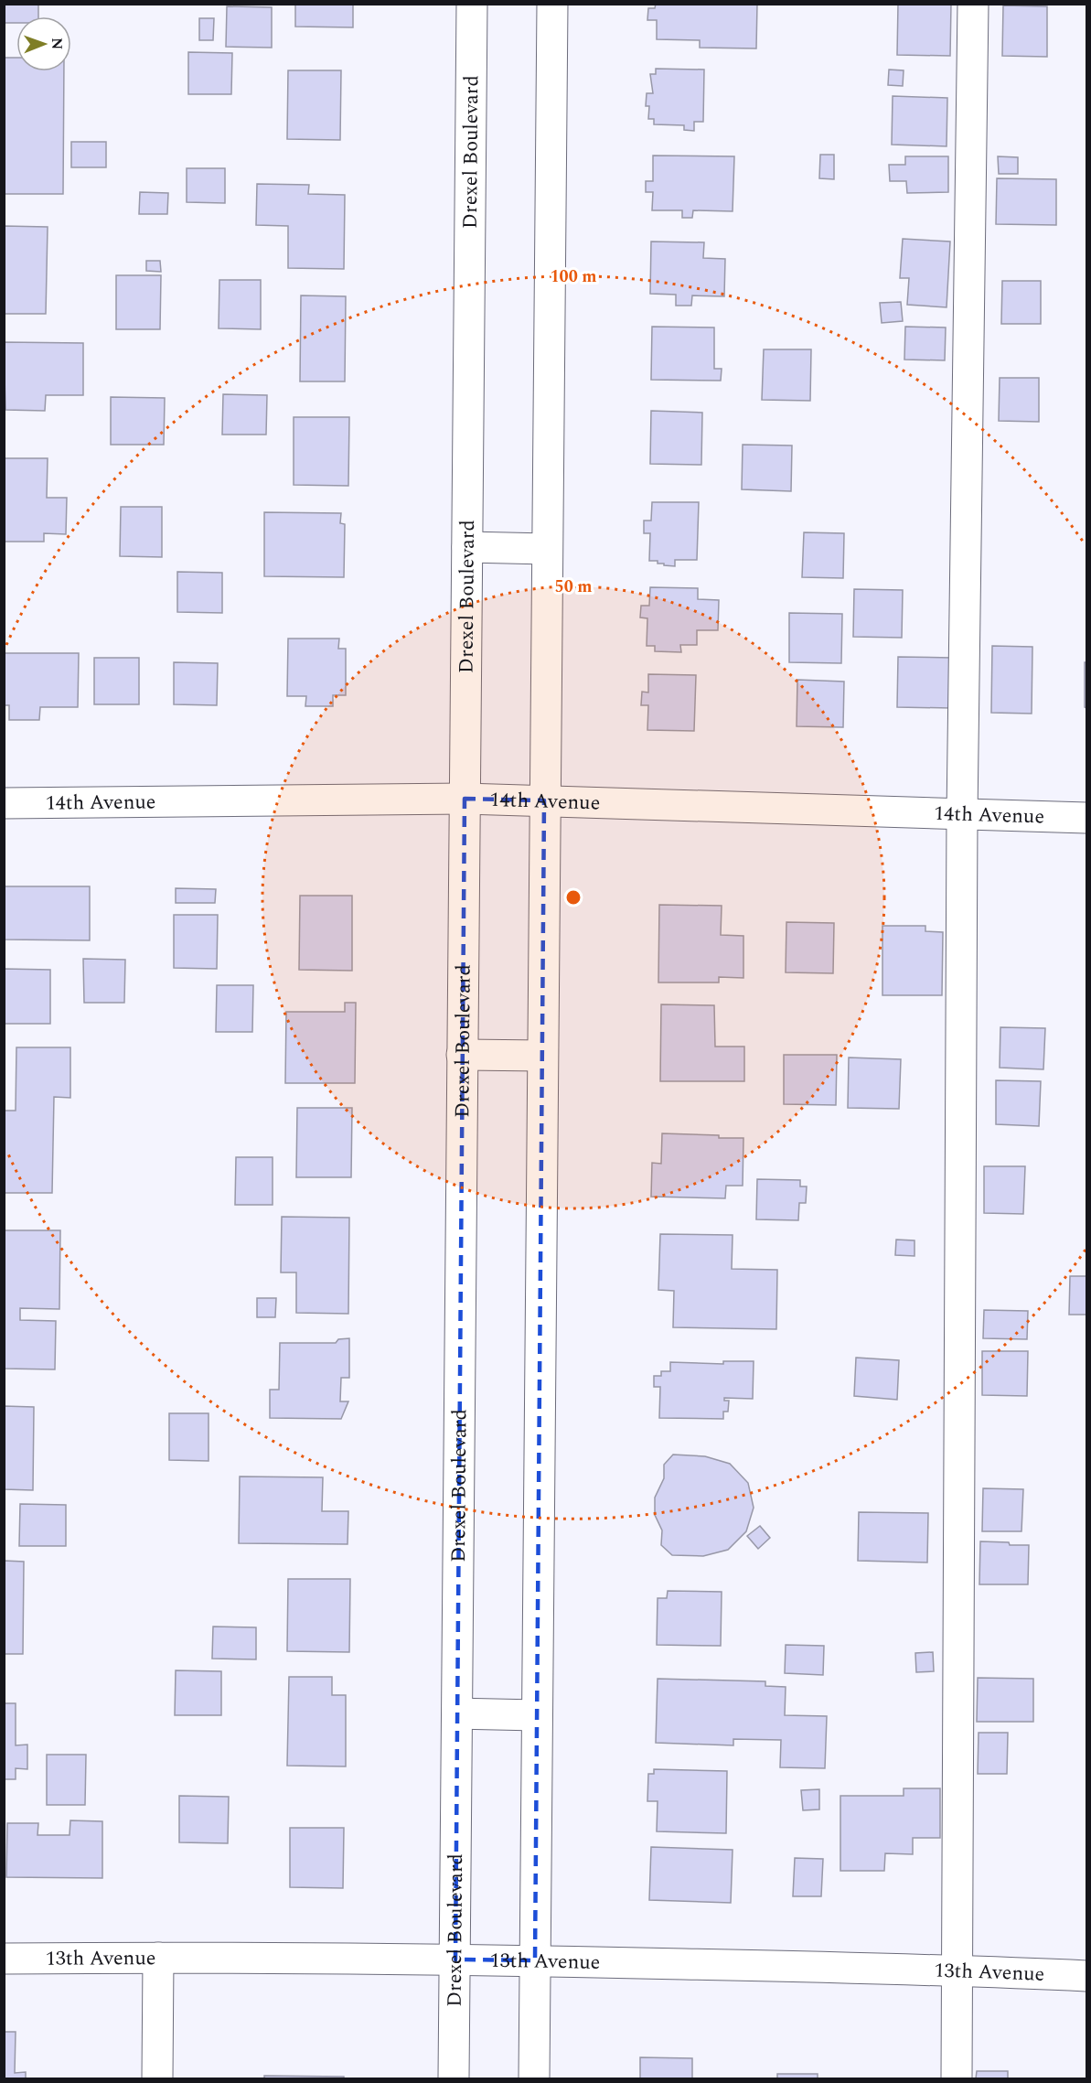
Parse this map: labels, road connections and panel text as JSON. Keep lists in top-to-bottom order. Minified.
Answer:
{"streets":{"street":["Drexel Boulevard","14th Avenue","13th Avenue"]},"crossings":[["Drexel Boulevard","14th Avenue"],["Drexel Boulevard","13th Avenue"]],"north":"right","rings":["100 m","50 m"]}
